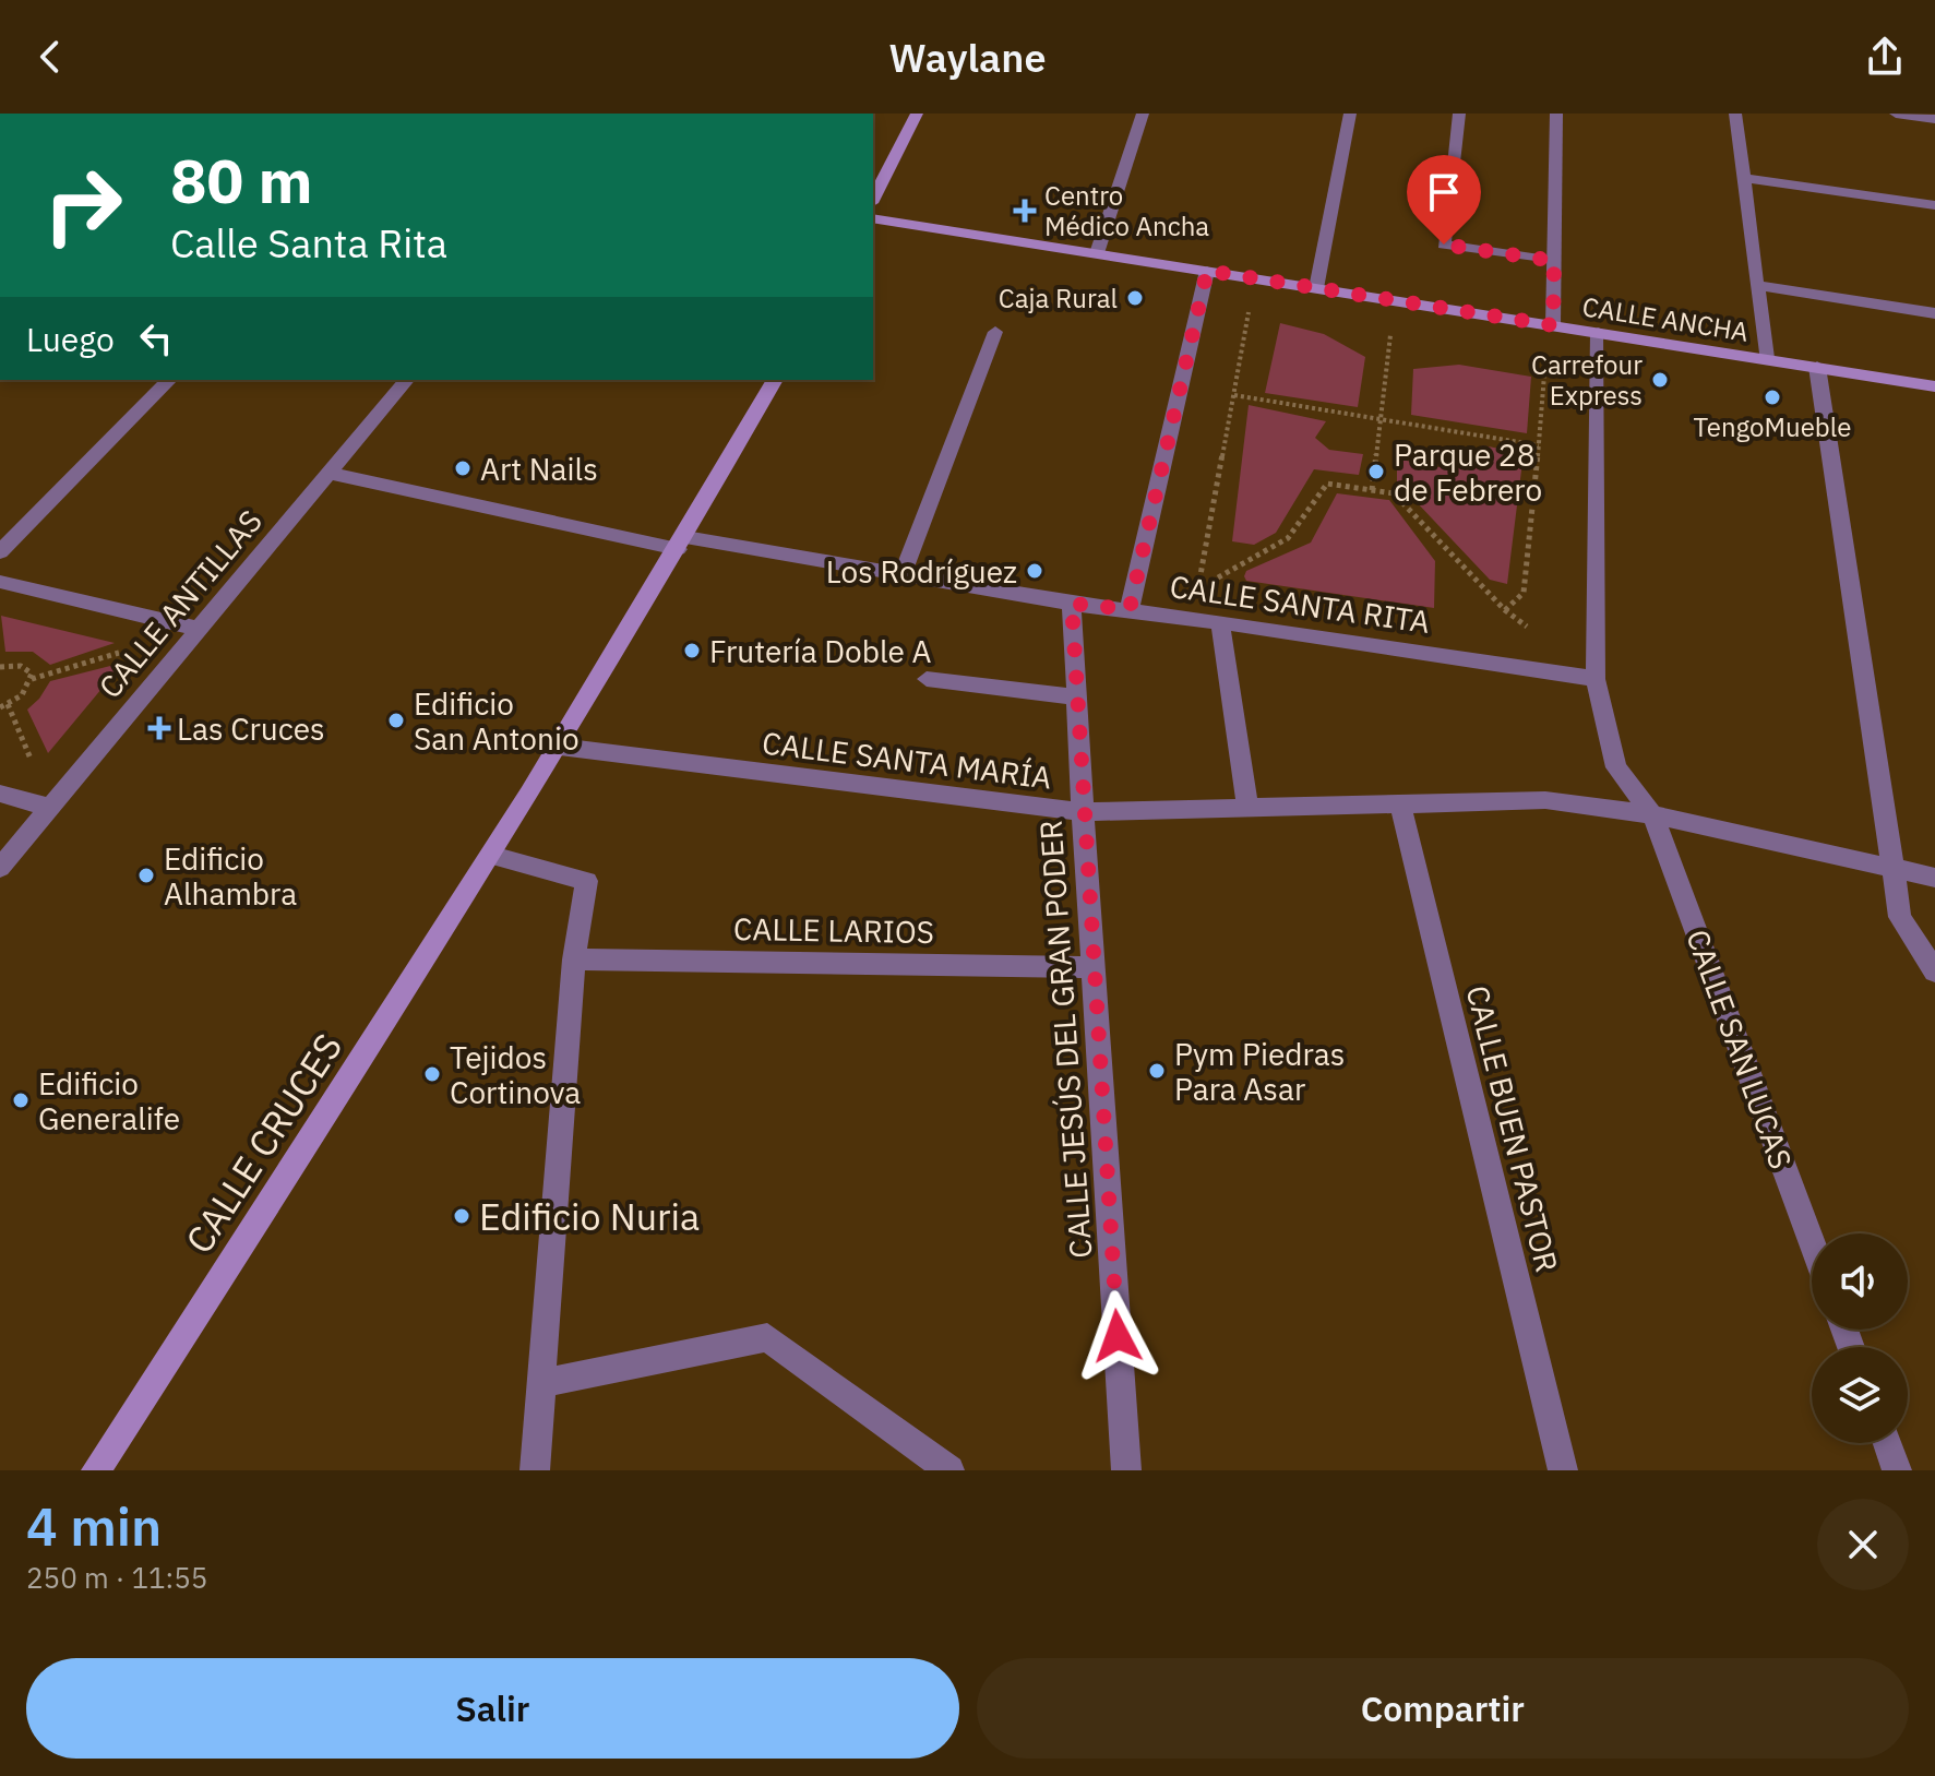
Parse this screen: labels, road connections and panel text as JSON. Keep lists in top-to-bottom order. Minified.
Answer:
{"streets":{"main road":["CALLE ANCHA","CALLE CRUCES"],"street":["CALLE ANTILLAS","CALLE SANTA RITA","CALLE SANTA MARÍA","CALLE LARIOS","CALLE JESÚS DEL GRAN PODER","CALLE SAN LUCAS","CALLE BUEN PASTOR"]},"crossings":[["CALLE ANCHA","CALLE SAN LUCAS"],["CALLE ANTILLAS","CALLE SANTA RITA"],["CALLE SANTA RITA","CALLE JESÚS DEL GRAN PODER"],["CALLE SANTA RITA","CALLE SAN LUCAS"],["CALLE SANTA RITA","CALLE CRUCES"],["CALLE SANTA MARÍA","CALLE JESÚS DEL GRAN PODER"],["CALLE SANTA MARÍA","CALLE SAN LUCAS"],["CALLE SANTA MARÍA","CALLE BUEN PASTOR"],["CALLE SANTA MARÍA","CALLE CRUCES"],["CALLE LARIOS","CALLE JESÚS DEL GRAN PODER"]],"places":{"health":["Centro Médico Ancha","Las Cruces"],"other":["Caja Rural","Carrefour Express","TengoMueble","Art Nails","Parque 28 de Febrero","Los Rodríguez","Frutería Doble A","Edificio San Antonio","Edificio Alhambra","Pym Piedras Para Asar","Tejidos Cortinova","Edificio Generalife","Edificio Nuria"]},"page":{"header":"Waylane","turn":["80 m","Calle Santa Rita"],"then":"Luego","heading":["4 min","250 m · 11:55"],"buttons":["Salir","Compartir"]}}
